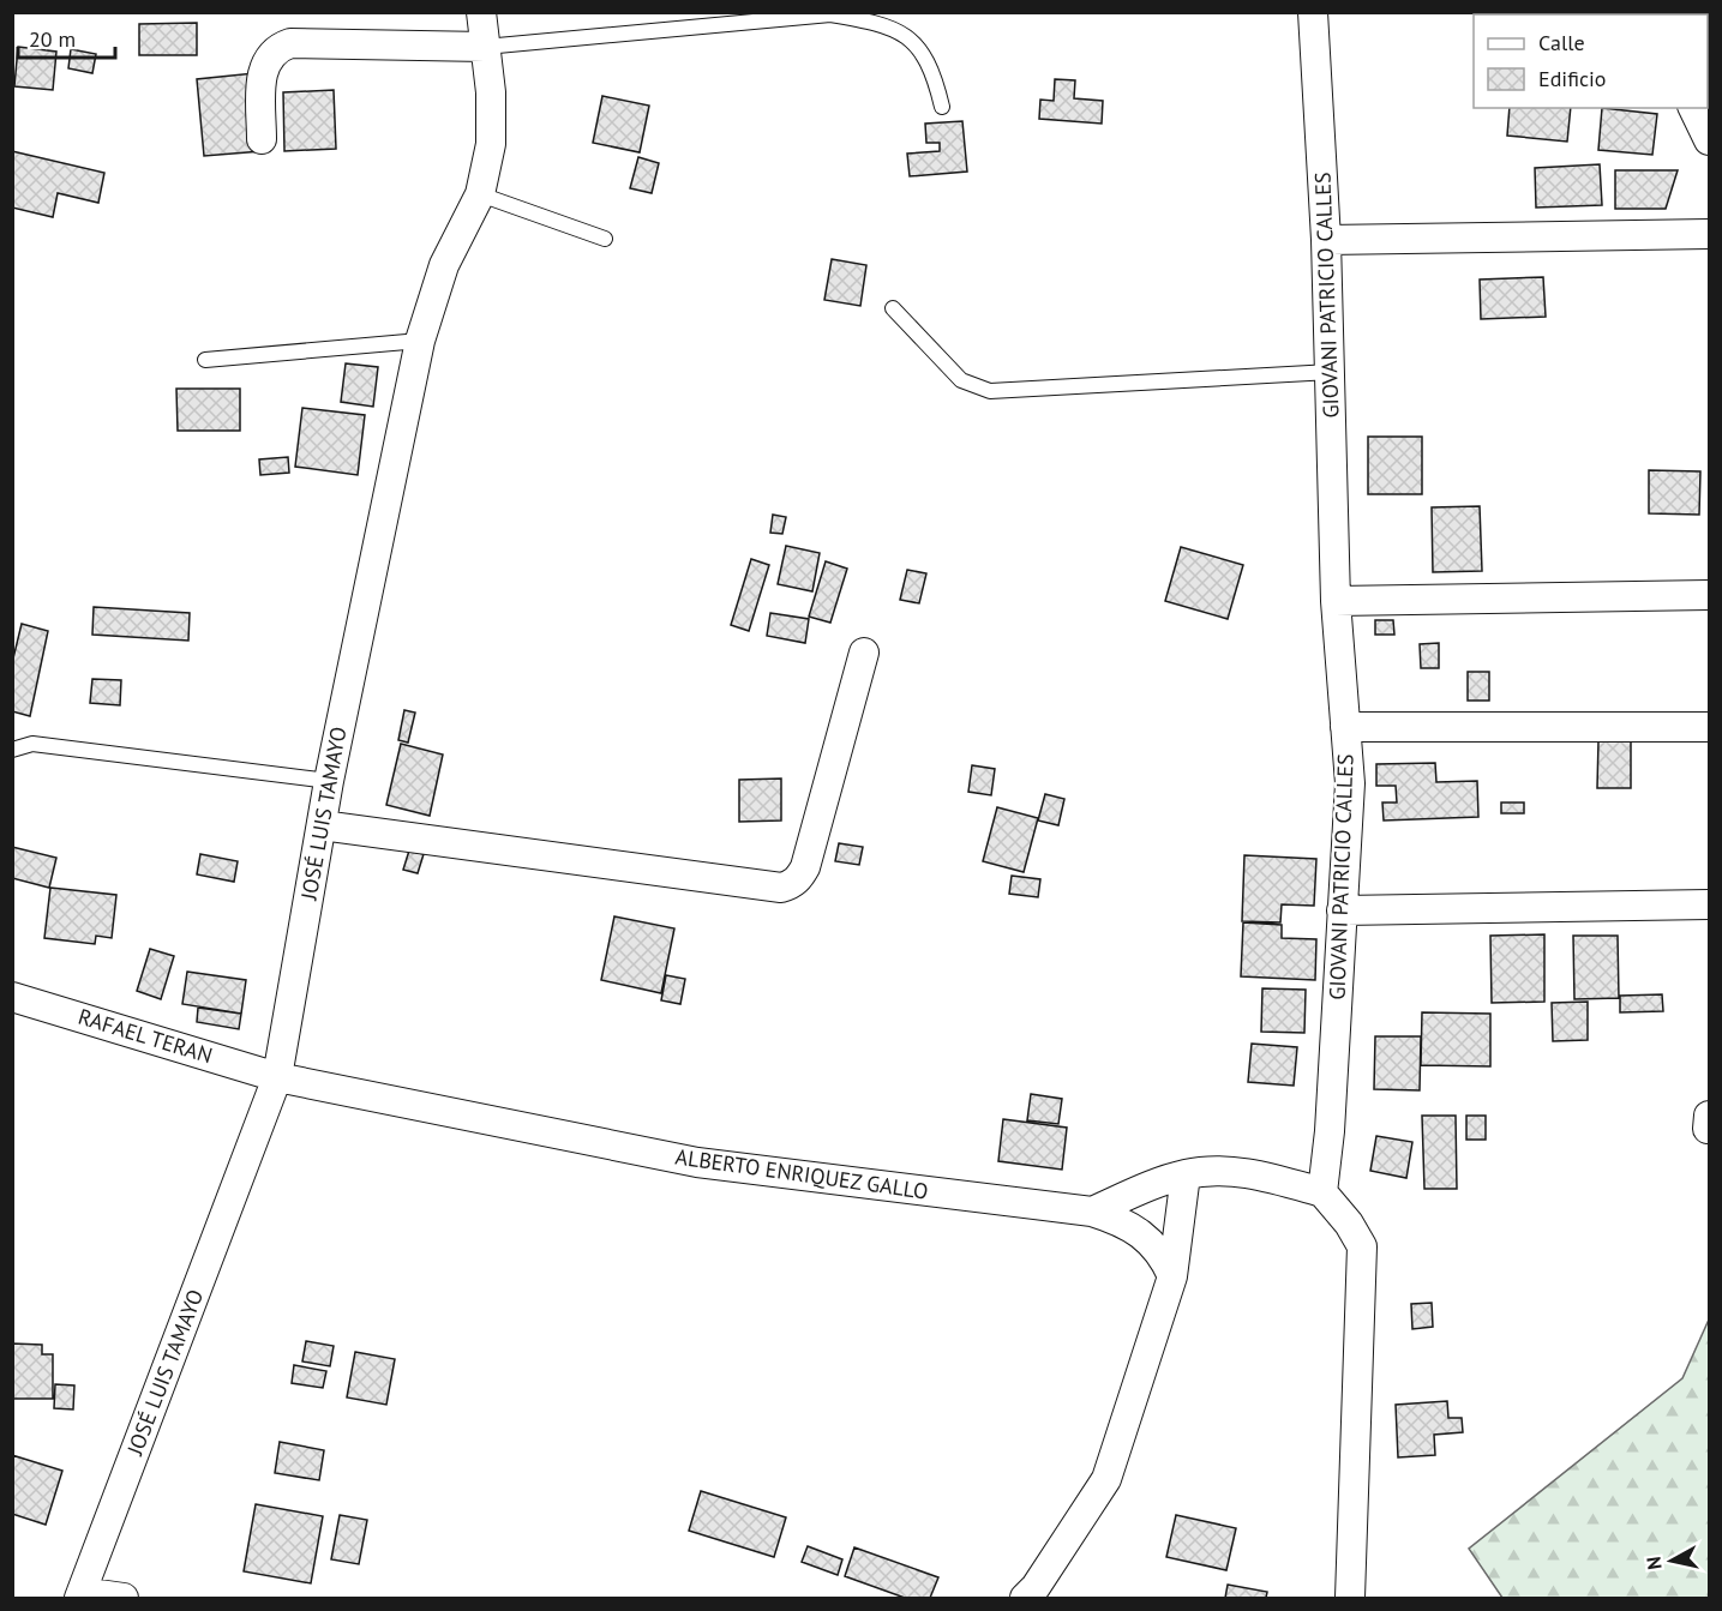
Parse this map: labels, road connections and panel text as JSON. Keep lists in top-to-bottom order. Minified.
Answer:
{"streets":{"street":["GIOVANI PATRICIO CALLES","JOSÉ LUIS TAMAYO","RAFAEL TERAN","ALBERTO ENRIQUEZ GALLO"]},"crossings":[["GIOVANI PATRICIO CALLES","ALBERTO ENRIQUEZ GALLO"],["JOSÉ LUIS TAMAYO","RAFAEL TERAN"],["JOSÉ LUIS TAMAYO","ALBERTO ENRIQUEZ GALLO"],["RAFAEL TERAN","ALBERTO ENRIQUEZ GALLO"]],"legend":["Calle","Edificio"],"scale_bar":"20 m","north":"left"}
